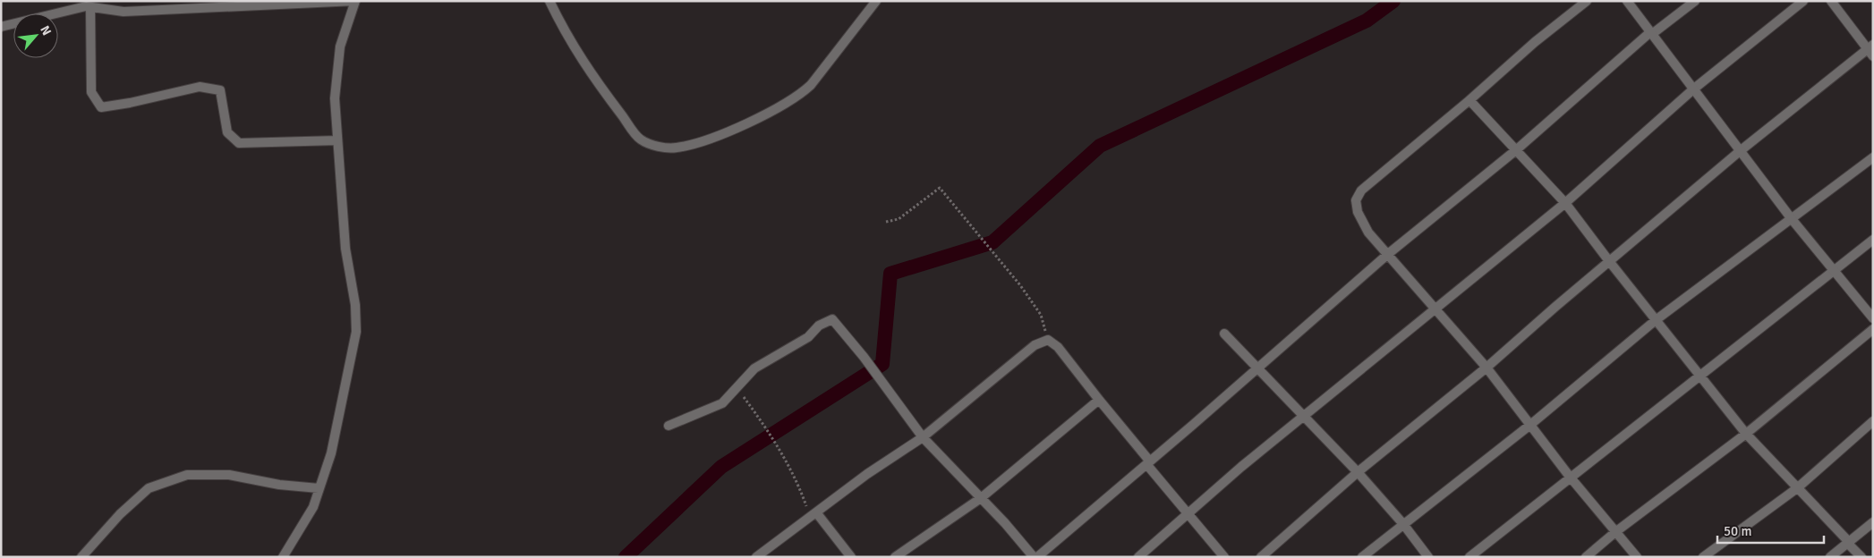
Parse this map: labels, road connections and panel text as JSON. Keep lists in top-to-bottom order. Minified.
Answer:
{"scale_bar":"50 m","north":"top right"}
